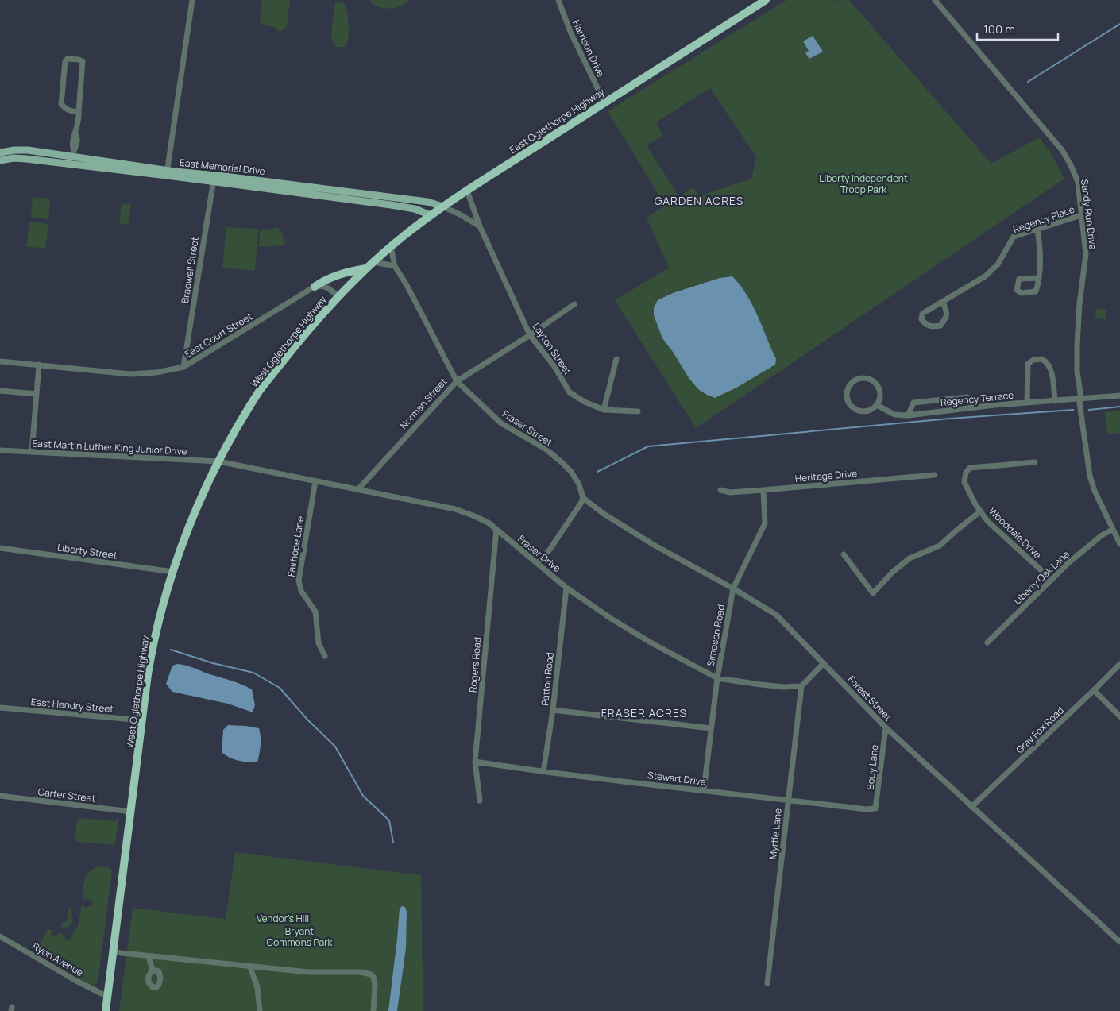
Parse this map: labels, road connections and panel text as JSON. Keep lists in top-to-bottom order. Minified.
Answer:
{"streets":{"highway":["East Oglethorpe Highway","West Oglethorpe Highway"],"main road":["East Memorial Drive"],"street":["Harrison Drive","Sandy Run Drive","Regency Place","Bradwell Street","East Court Street","Layton Street","Regency Terrace","Norman Street","Fraser Street","East Martin Luther King Junior Drive","Heritage Drive","Wooddale Drive","Fairhope Lane","Liberty Street","Fraser Drive","Liberty Oak Lane","Simpson Road","Rogers Road","Patton Road","Forest Street","East Hendry Street","Gray Fox Road","Bouy Lane","Stewart Drive","Carter Street","Myrtle Lane","Ryon Avenue"]},"crossings":[["Harrison Drive","East Oglethorpe Highway"],["East Oglethorpe Highway","East Memorial Drive"],["East Oglethorpe Highway","West Oglethorpe Highway"],["East Oglethorpe Highway","Layton Street"],["East Oglethorpe Highway","Fraser Street"],["East Memorial Drive","Bradwell Street"],["Sandy Run Drive","Regency Place"],["Sandy Run Drive","Regency Terrace"],["Sandy Run Drive","Liberty Oak Lane"],["Bradwell Street","East Court Street"],["West Oglethorpe Highway","East Martin Luther King Junior Drive"],["West Oglethorpe Highway","Liberty Street"],["West Oglethorpe Highway","Fraser Drive"],["West Oglethorpe Highway","East Hendry Street"],["West Oglethorpe Highway","Carter Street"],["West Oglethorpe Highway","Ryon Avenue"],["Layton Street","Norman Street"],["Norman Street","Fraser Street"],["Norman Street","Fraser Drive"],["Fraser Street","Forest Street"],["East Martin Luther King Junior Drive","Fraser Drive"],["Heritage Drive","Simpson Road"],["Wooddale Drive","Liberty Oak Lane"],["Fairhope Lane","Fraser Drive"],["Fraser Drive","Simpson Road"],["Fraser Drive","Rogers Road"],["Fraser Drive","Patton Road"],["Fraser Drive","Myrtle Lane"],["Simpson Road","Forest Street"],["Simpson Road","Stewart Drive"],["Rogers Road","Stewart Drive"],["Patton Road","Stewart Drive"],["Forest Street","Gray Fox Road"],["Forest Street","Bouy Lane"],["Bouy Lane","Stewart Drive"],["Stewart Drive","Myrtle Lane"]],"districts":["GARDEN ACRES","FRASER ACRES"],"parks":["Liberty Independent Troop Park","Vendor's Hill","Bryant Commons Park"],"scale_bar":"100 m"}
